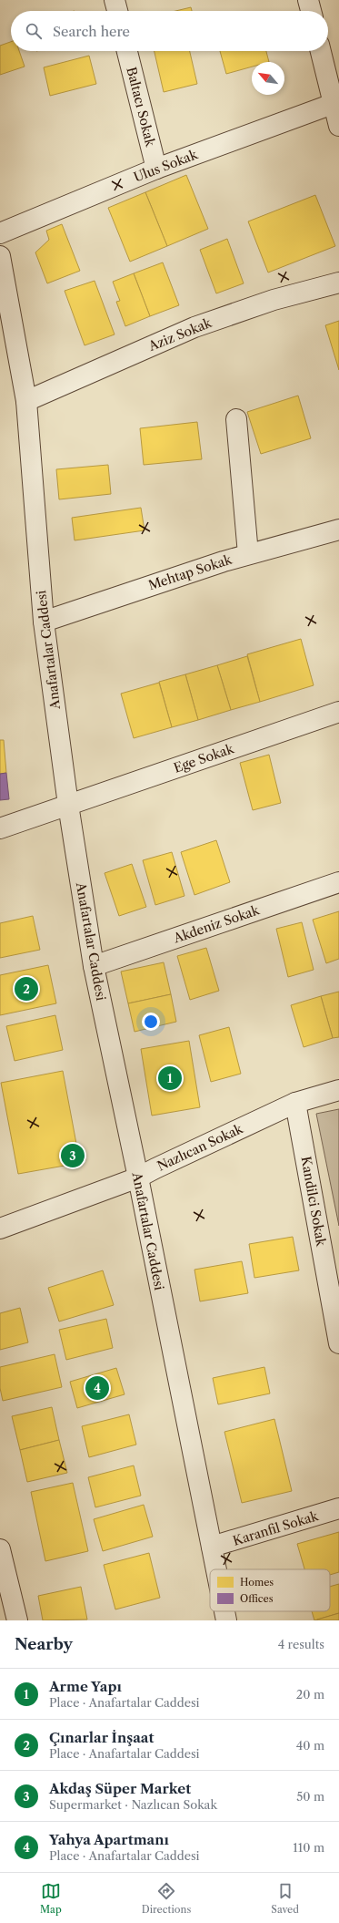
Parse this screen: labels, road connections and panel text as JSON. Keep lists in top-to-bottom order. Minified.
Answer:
{"streets":{"street":["Baltacı Sokak","Ulus Sokak","Aziz Sokak","Mehtap Sokak","Anafartalar Caddesi","Ege Sokak","Akdeniz Sokak","Nazlıcan Sokak","Kandilci Sokak","Karanfil Sokak"]},"crossings":[["Baltacı Sokak","Ulus Sokak"],["Aziz Sokak","Anafartalar Caddesi"],["Mehtap Sokak","Anafartalar Caddesi"],["Anafartalar Caddesi","Ege Sokak"],["Anafartalar Caddesi","Akdeniz Sokak"],["Anafartalar Caddesi","Nazlıcan Sokak"],["Anafartalar Caddesi","Karanfil Sokak"],["Nazlıcan Sokak","Kandilci Sokak"]],"legend":["Homes","Offices"],"north":"top left","page":{"search":"Search here","pins":["2","1","3","4"],"heading":["Nearby","4 results"],"list":[{"mark":"1","name":"Arme Yapı","note":"Place · Anafartalar Caddesi","value":"20 m"},{"mark":"2","name":"Çınarlar İnşaat","note":"Place · Anafartalar Caddesi","value":"40 m"},{"mark":"3","name":"Akdaş Süper Market","note":"Supermarket · Nazlıcan Sokak","value":"50 m"},{"mark":"4","name":"Yahya Apartmanı","note":"Place · Anafartalar Caddesi","value":"110 m"}],"nav":["Map","Directions","Saved"]}}
